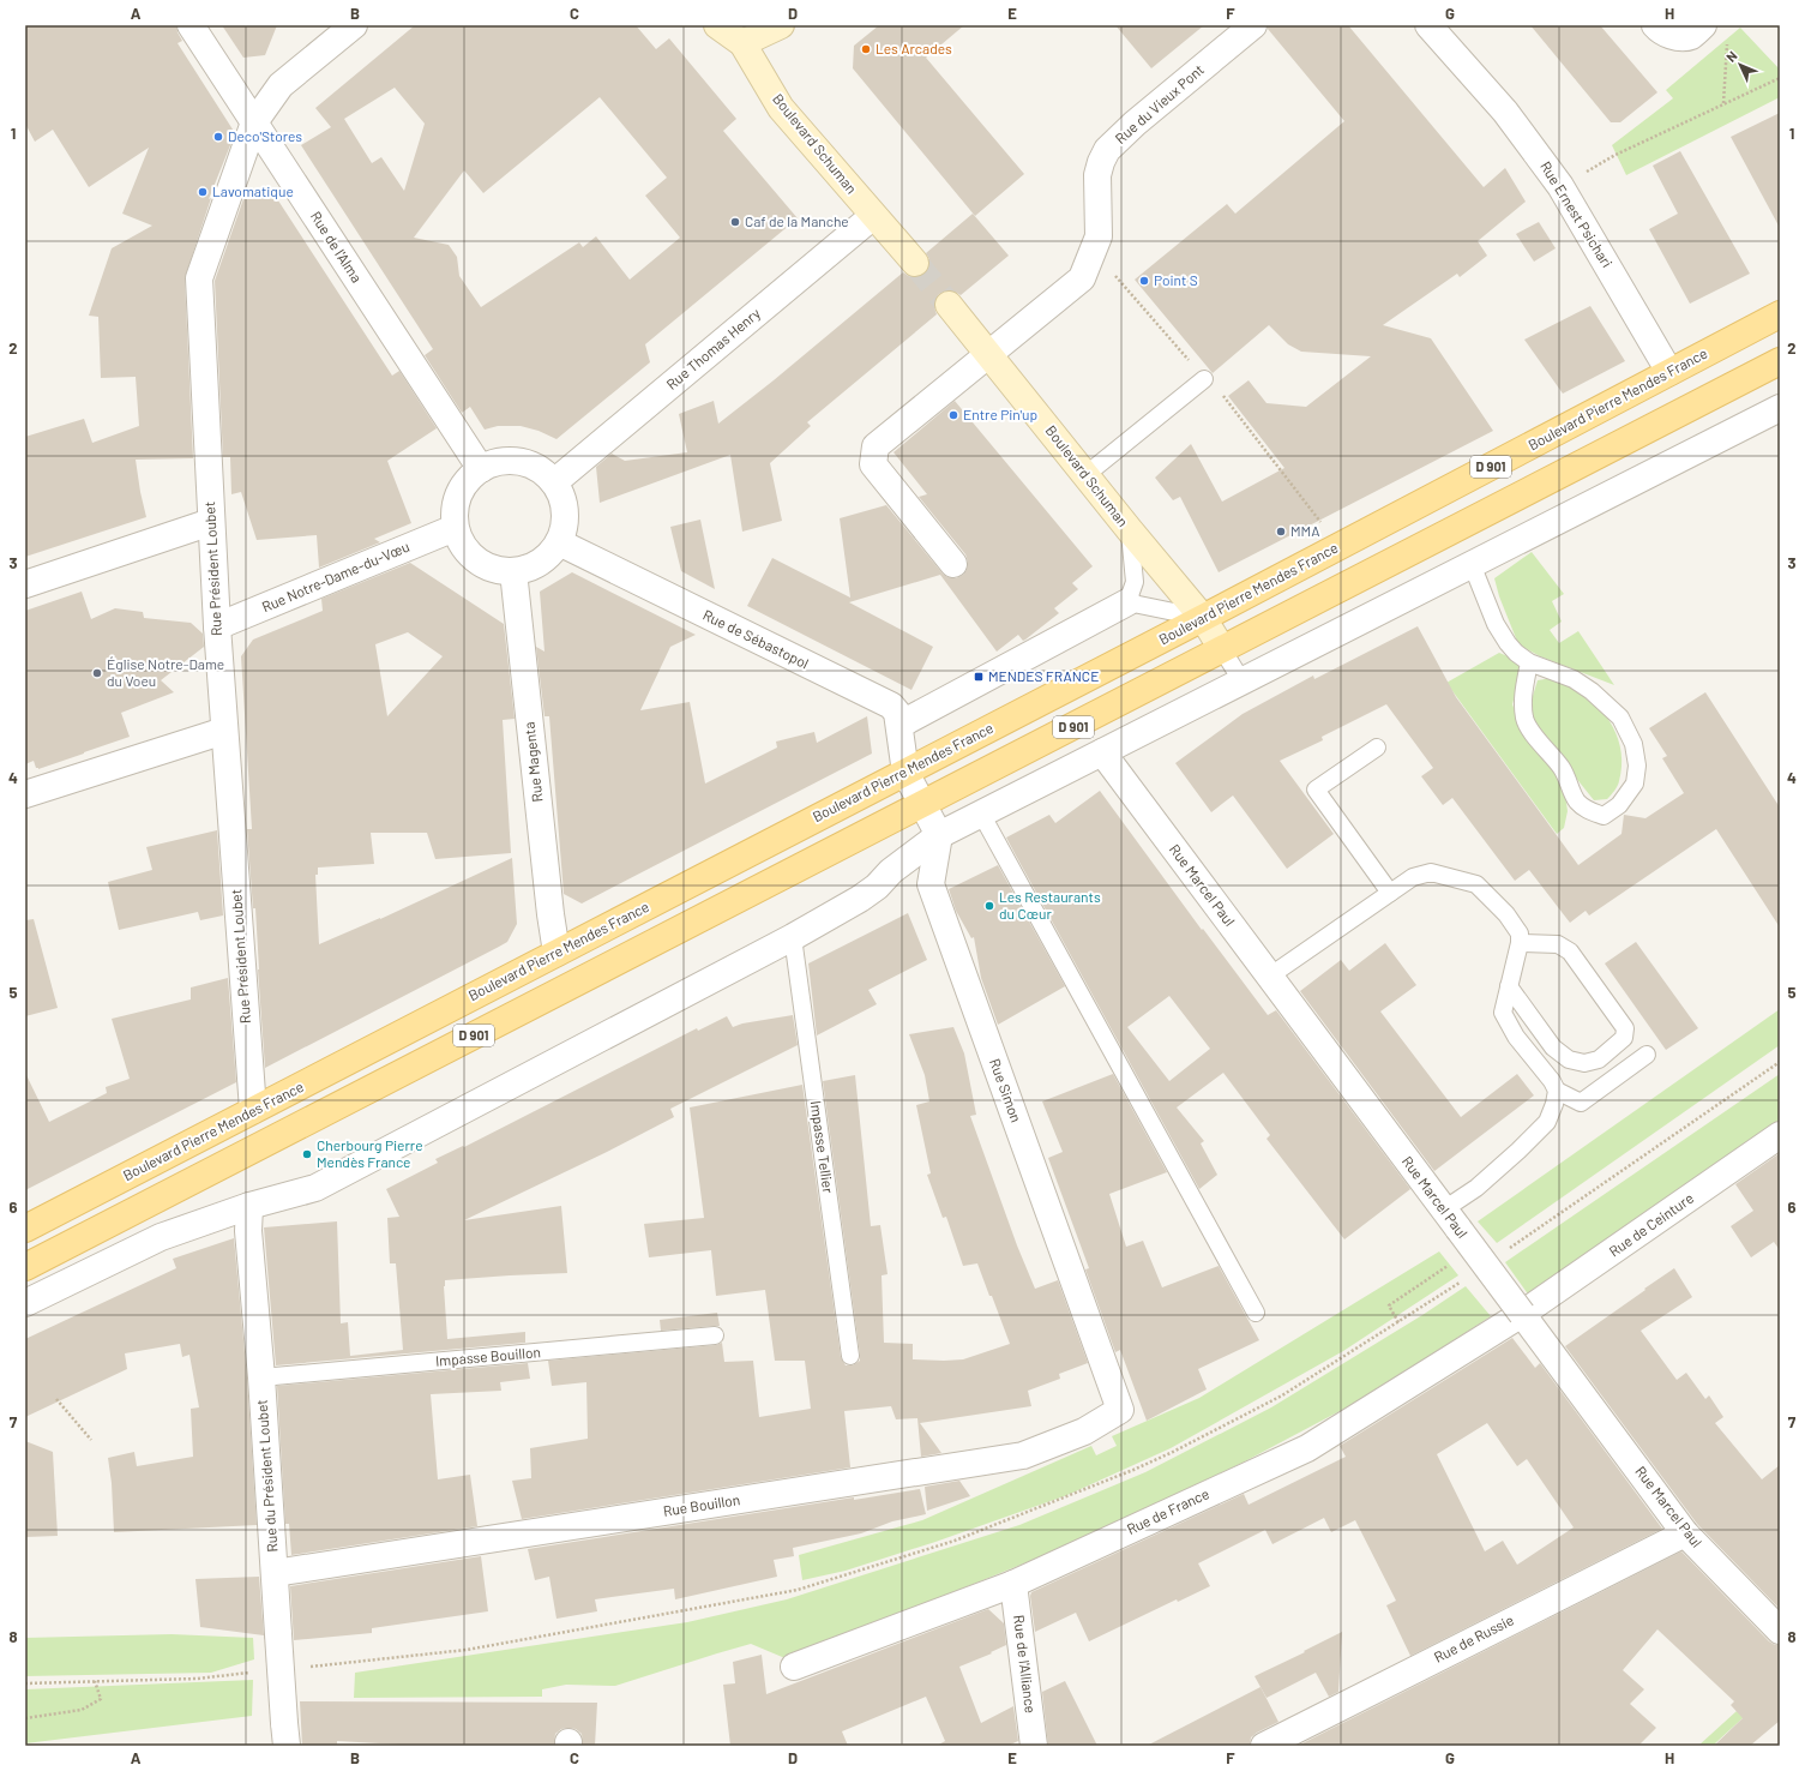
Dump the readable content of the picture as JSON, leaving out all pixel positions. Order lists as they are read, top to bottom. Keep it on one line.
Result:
{"streets":{"main road":["Boulevard Pierre Mendes France","D 901"],"street":["Rue du Vieux Pont","Boulevard Schuman","Rue Ernest Psichari","Rue de l'Alma","Rue Thomas Henry","Rue Président Loubet","Rue Notre-Dame-du-Vœu","Rue de Sébastopol","Rue Magenta","Rue Marcel Paul","Rue Simon","Rue de Ceinture","Rue du Président Loubet","Rue Bouillon","Rue de France","Rue de Russie","Rue de l'Alliance"],"lane":["Impasse Tellier","Impasse Bouillon"]},"crossings":[["Rue du Vieux Pont","Boulevard Schuman"],["Boulevard Schuman","Rue Thomas Henry"],["Boulevard Schuman","Boulevard Pierre Mendes France"],["Boulevard Schuman","D 901"],["Rue Ernest Psichari","Boulevard Pierre Mendes France"],["Rue de l'Alma","Rue Thomas Henry"],["Rue de l'Alma","Rue Président Loubet"],["Rue de l'Alma","Rue Notre-Dame-du-Vœu"],["Rue de l'Alma","Rue de Sébastopol"],["Rue de l'Alma","Rue Magenta"],["Rue Thomas Henry","Rue Notre-Dame-du-Vœu"],["Rue Thomas Henry","Rue de Sébastopol"],["Rue Thomas Henry","Rue Magenta"],["Boulevard Pierre Mendes France","Rue Président Loubet"],["Boulevard Pierre Mendes France","Rue de Sébastopol"],["Boulevard Pierre Mendes France","Rue Magenta"],["Rue Président Loubet","Rue Notre-Dame-du-Vœu"],["Rue Notre-Dame-du-Vœu","Rue de Sébastopol"],["Rue Notre-Dame-du-Vœu","Rue Magenta"],["Rue de Sébastopol","Rue Magenta"],["Rue Marcel Paul","Rue de Ceinture"],["Rue Marcel Paul","Rue de France"],["Rue Marcel Paul","Rue de Russie"],["Rue Simon","Rue Bouillon"],["Rue de Ceinture","Rue de France"],["Impasse Bouillon","Rue du Président Loubet"],["Rue du Président Loubet","Rue Bouillon"],["Rue de France","Rue de l'Alliance"]],"places":{"other":["Les Arcades","Deco'Stores","Lavomatique","Caf de la Manche","Point S","Entre Pin'up","MMA","Église Notre-Dame du Voeu","Les Restaurants du Cœur","Cherbourg Pierre Mendès France"],"transit":["MENDES FRANCE"]},"north":"top left","grid":{"columns":["A","B","C","D","E","F","G","H"],"rows":["1","2","3","4","5","6","7","8"]}}
